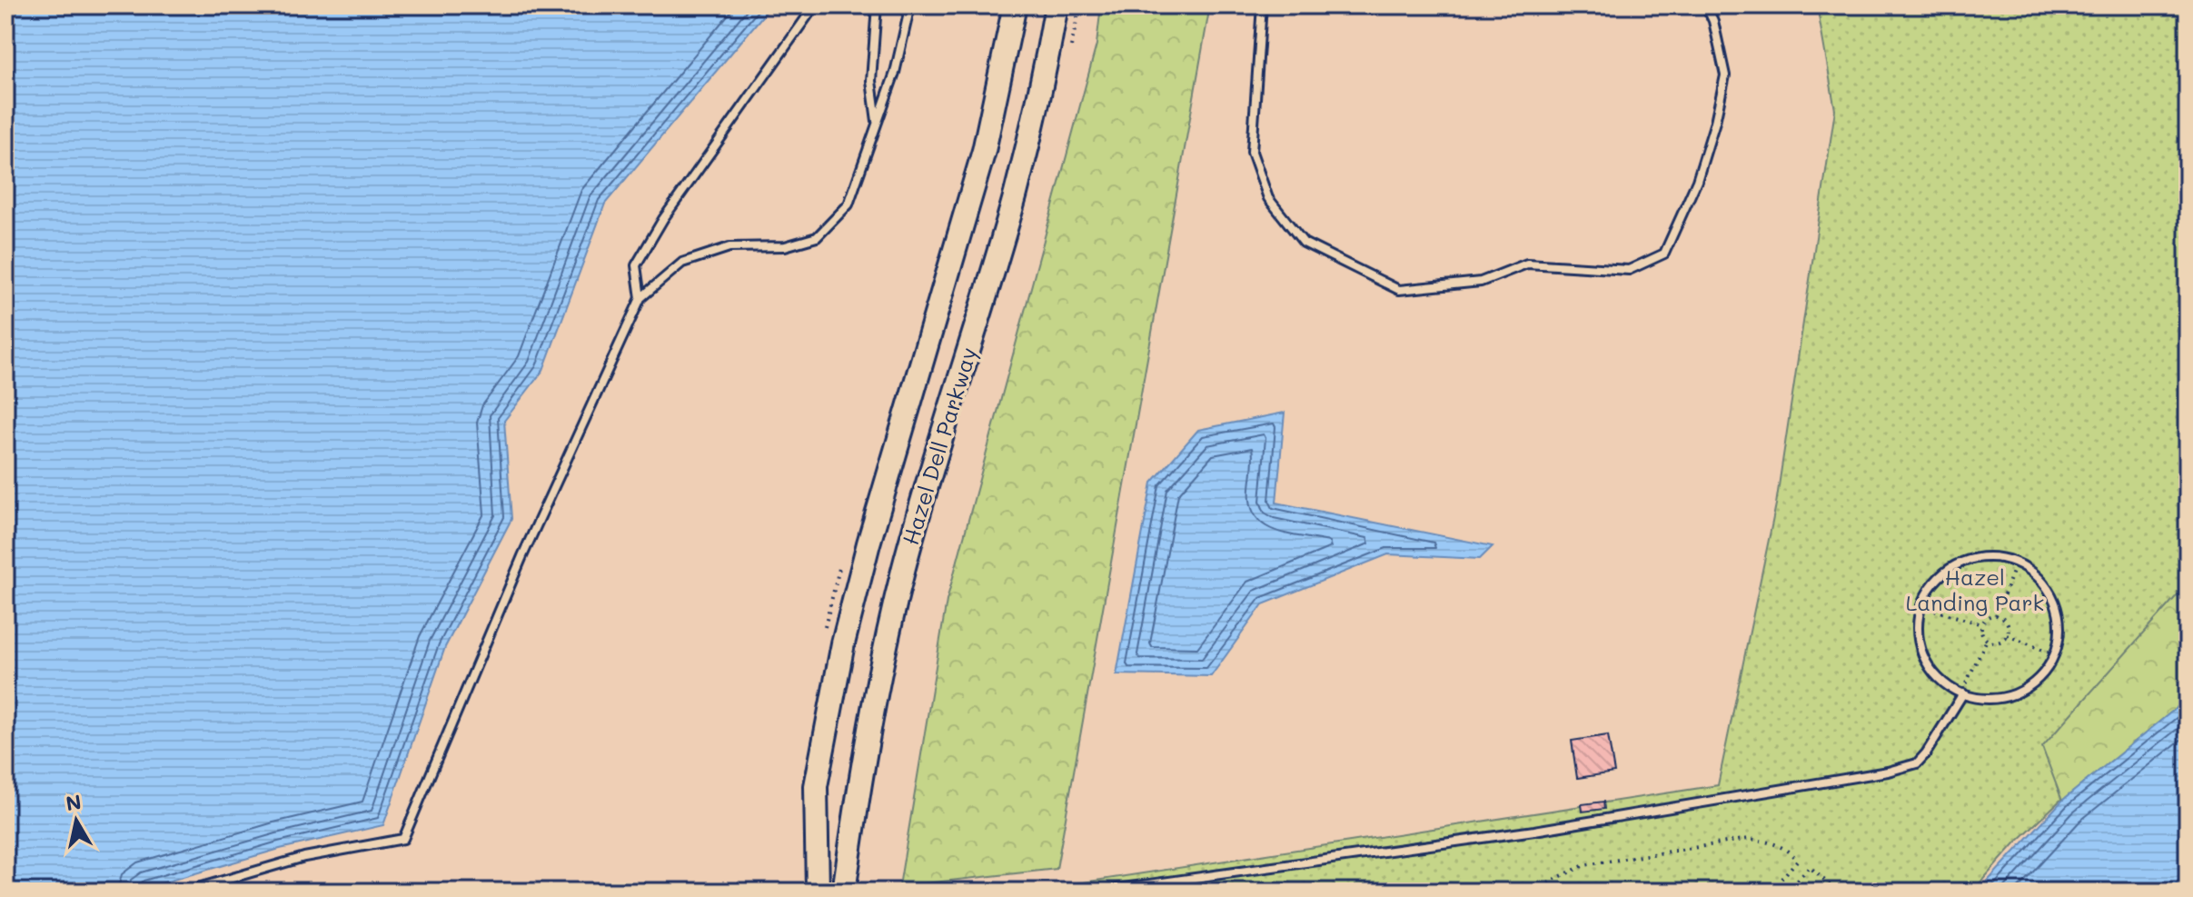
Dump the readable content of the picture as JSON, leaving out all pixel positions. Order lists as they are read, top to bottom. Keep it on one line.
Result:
{"streets":{"main road":["Hazel Dell Parkway"]},"parks":["Hazel Landing Park"],"north":"top"}
